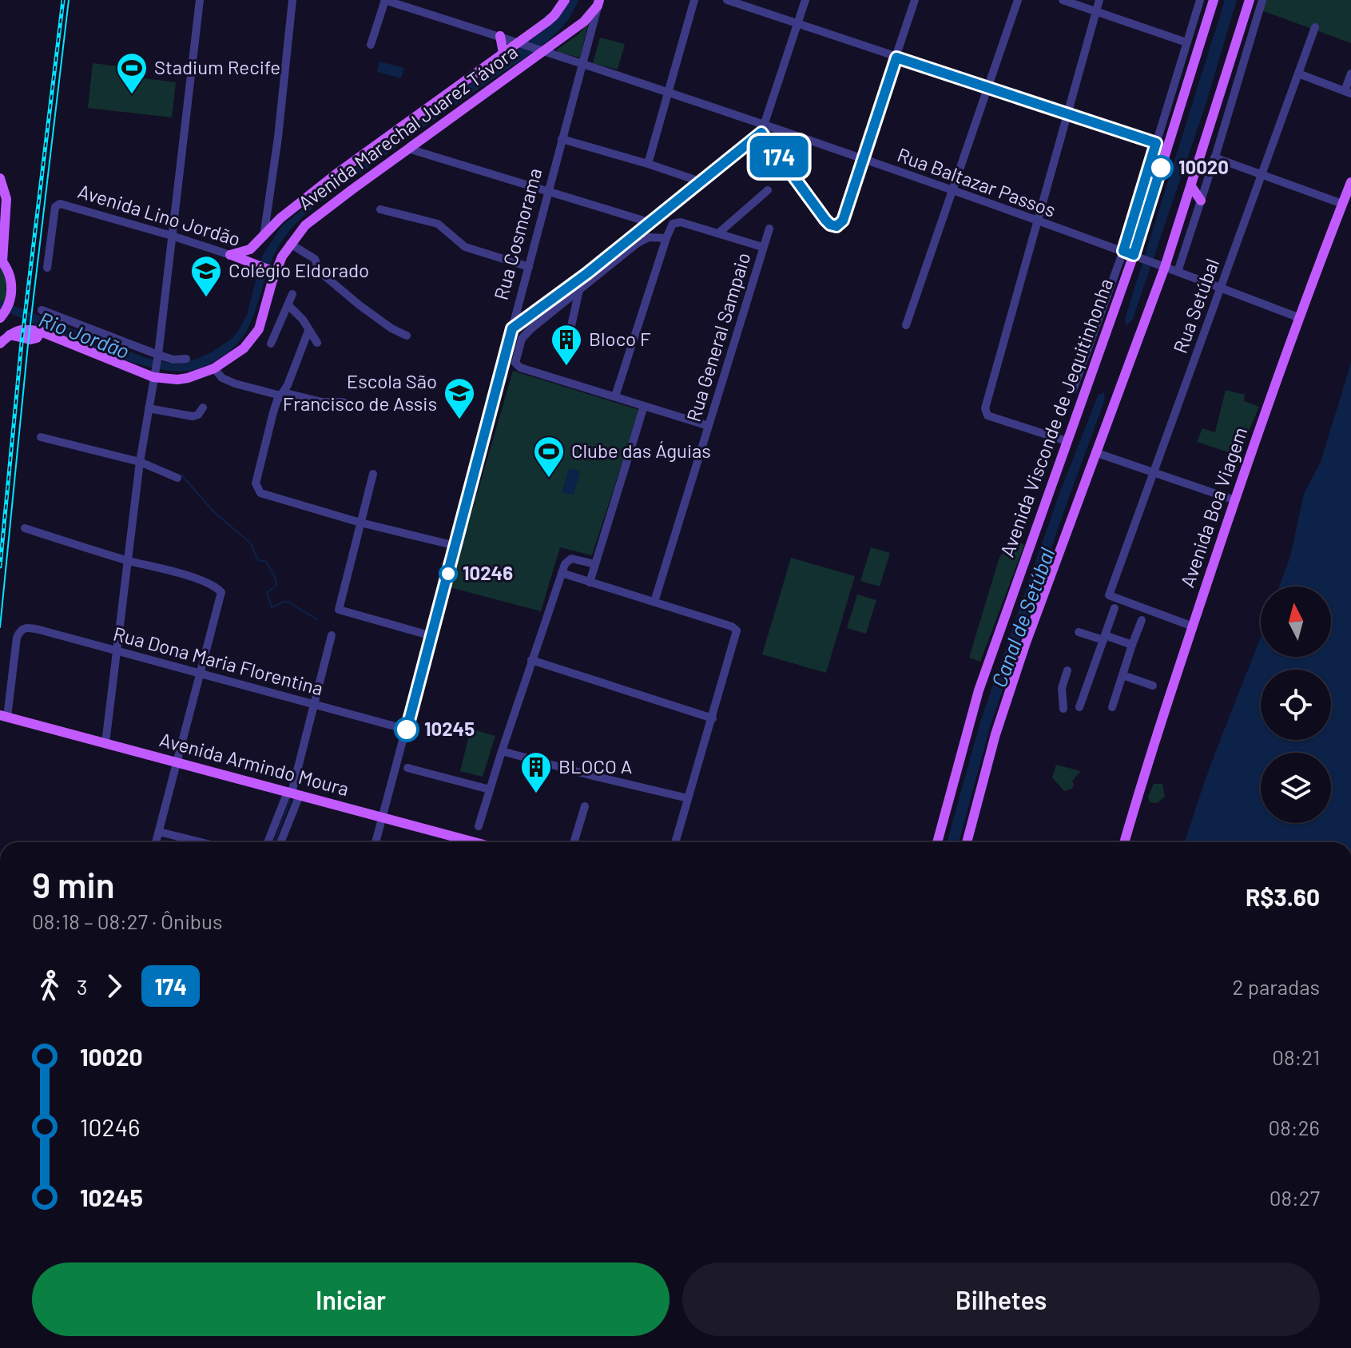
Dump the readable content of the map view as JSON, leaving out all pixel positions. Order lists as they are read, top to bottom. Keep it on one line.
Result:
{"streets":{"main road":["Avenida Marechal Juarez Távora","Avenida Lino Jordão","Avenida Visconde de Jequitinhonha","Avenida Boa Viagem","Avenida Armindo Moura"],"street":["Rua Baltazar Passos","Rua Cosmorama","Rua Setúbal","Rua General Sampaio","Rua Dona Maria Florentina"]},"crossings":[["Avenida Marechal Juarez Távora","Rua Baltazar Passos"],["Avenida Marechal Juarez Távora","Avenida Lino Jordão"],["Avenida Marechal Juarez Távora","Rua Cosmorama"],["Rua Baltazar Passos","Rua Cosmorama"],["Rua Baltazar Passos","Rua Setúbal"],["Rua Baltazar Passos","Avenida Visconde de Jequitinhonha"],["Rua Baltazar Passos","Avenida Boa Viagem"],["Rua Cosmorama","Rua Dona Maria Florentina"],["Rua Cosmorama","Avenida Armindo Moura"],["Rua Setúbal","Avenida Boa Viagem"],["Rua Dona Maria Florentina","Avenida Armindo Moura"]],"water":["Rio Jordão","Canal de Setúbal"],"places":{"sports":["Stadium Recife","Clube das Águias"],"other":["10020","10246","10245"],"school or university":["Colégio Eldorado","Escola São Francisco de Assis"],"building":["Bloco F","BLOCO A"]},"lines":["bus line 174"],"north":"top","page":{"on_map":"174","heading":["9 min","08:18 – 08:27 · Ônibus","R$3.60"],"legs":["3","174","2 paradas"],"list":[{"name":"10020","value":"08:21"},{"name":"10246","value":"08:26"},{"name":"10245","value":"08:27"}],"buttons":["Iniciar","Bilhetes"]}}
